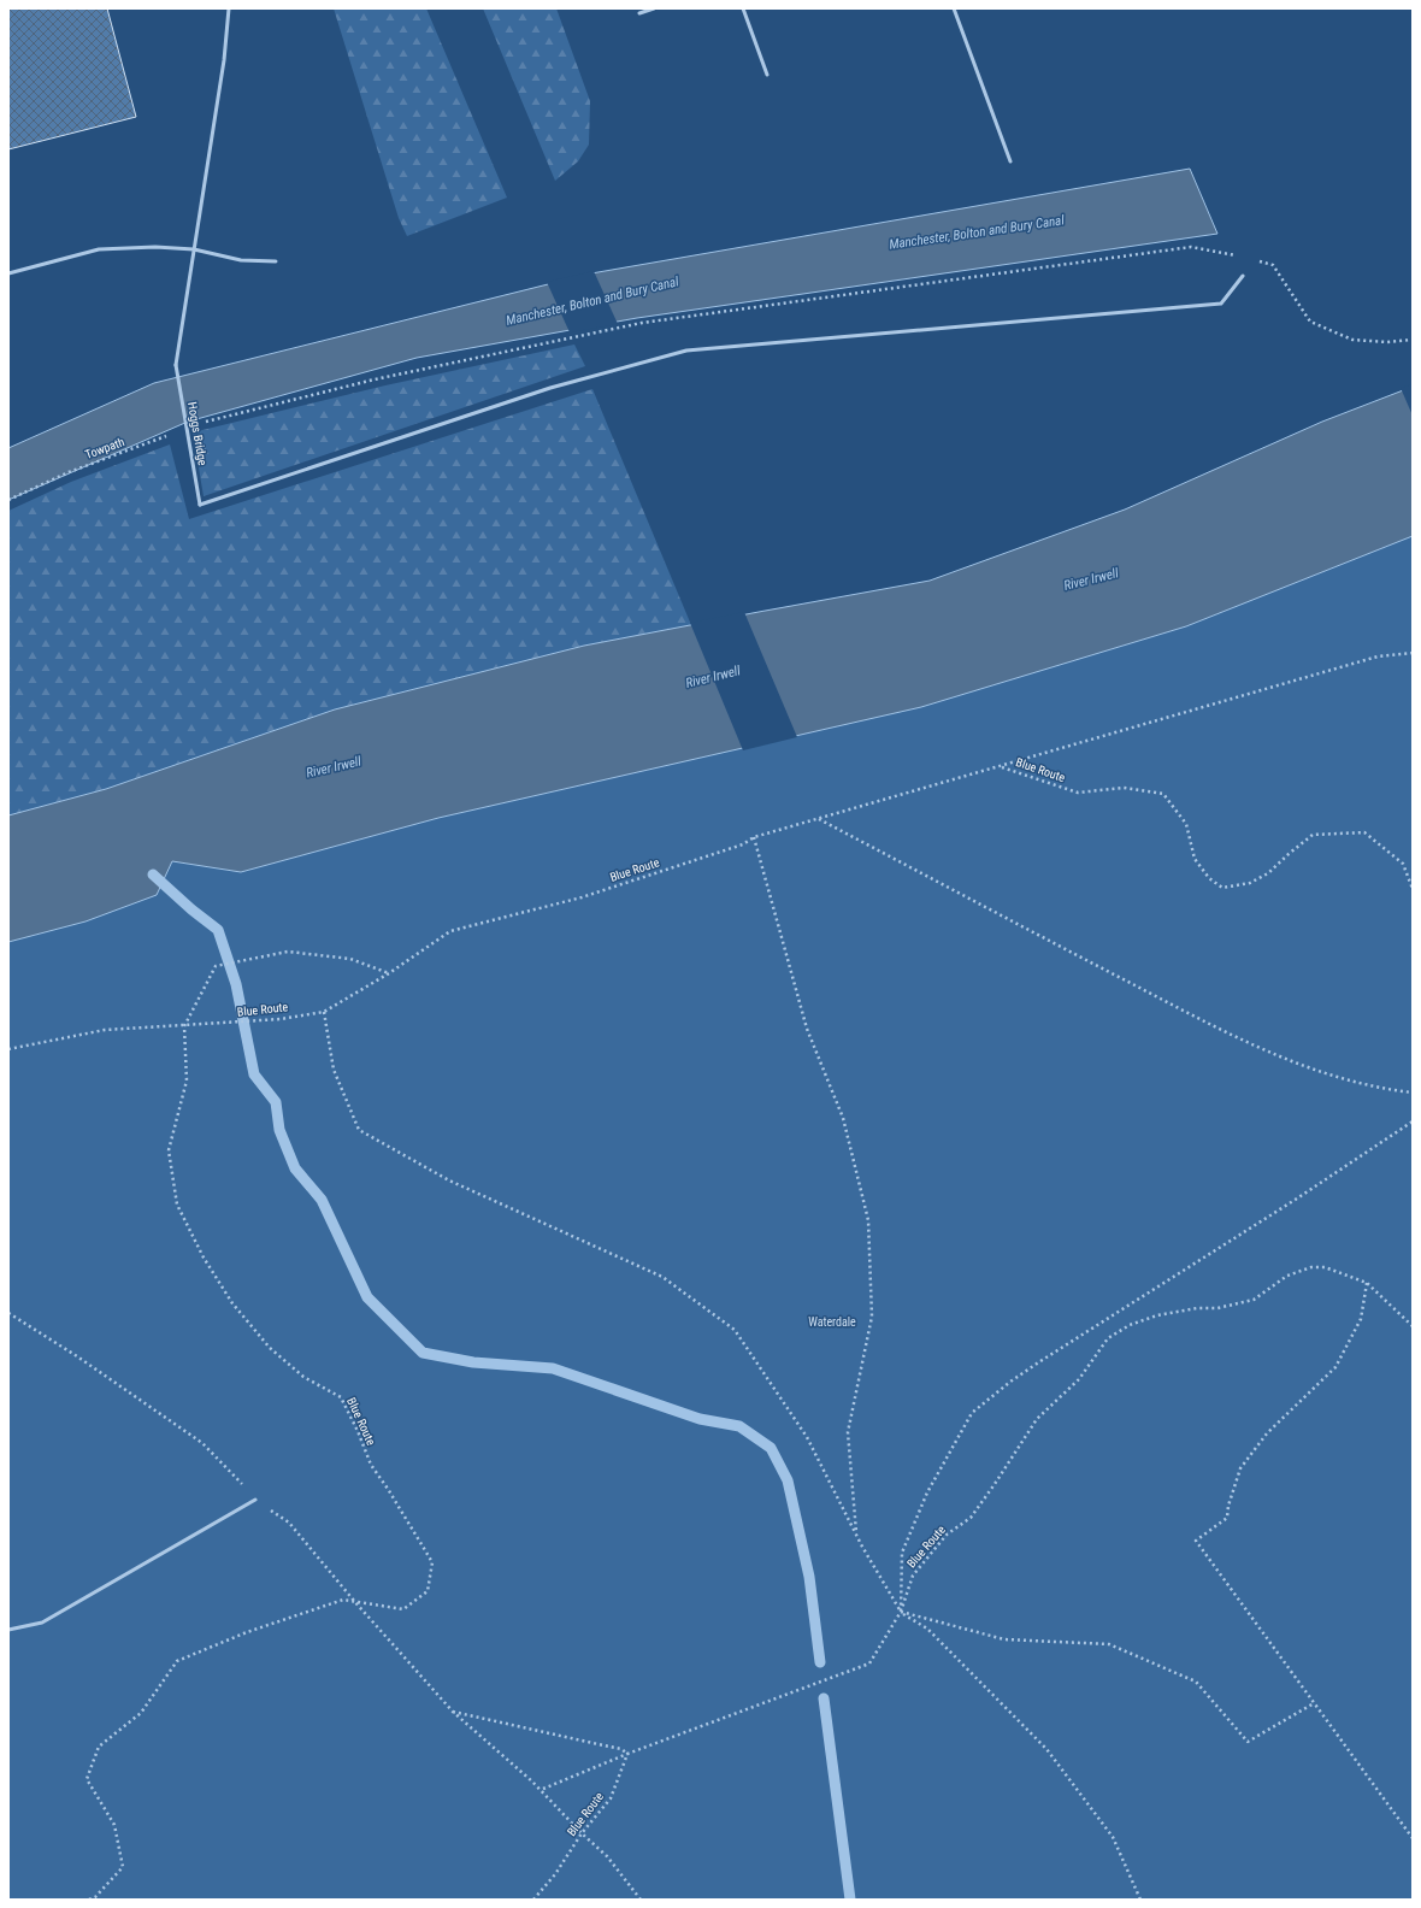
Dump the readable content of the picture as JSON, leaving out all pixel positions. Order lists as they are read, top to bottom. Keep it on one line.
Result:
{"streets":{"lane":["Hoggs Bridge"],"path":["Towpath","Blue Route"]},"water":["Manchester, Bolton and Bury Canal","River Irwell"],"parks":["Waterdale"]}
